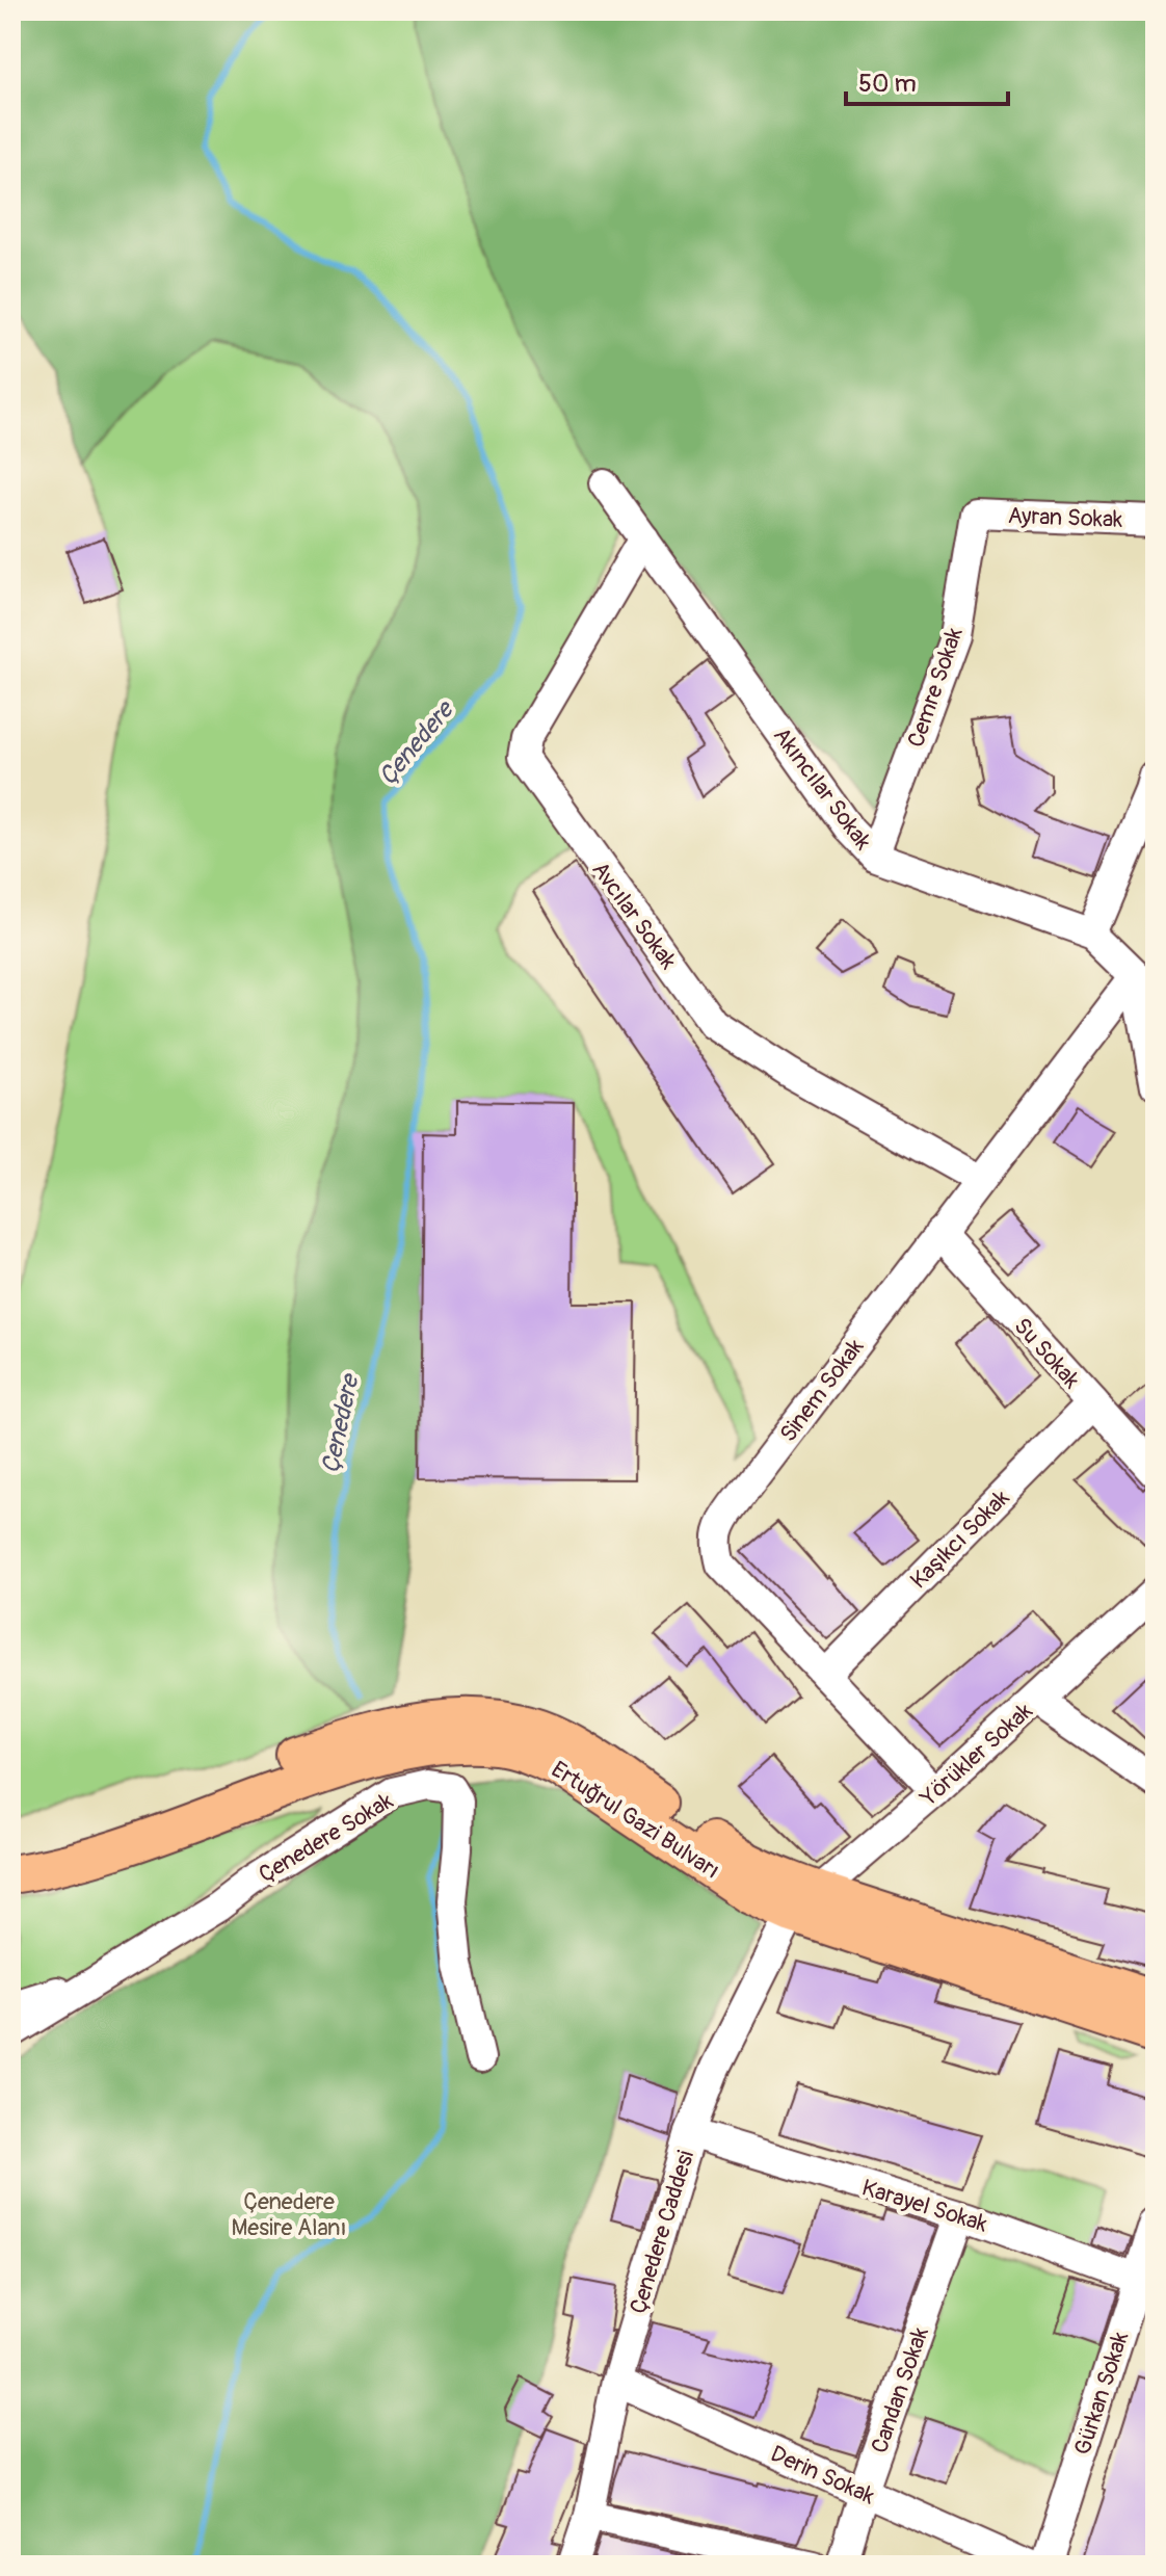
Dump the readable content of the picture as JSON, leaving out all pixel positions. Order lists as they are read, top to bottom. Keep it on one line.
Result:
{"streets":{"main road":["Ertuğrul Gazi Bulvarı"],"street":["Ayran Sokak","Cemre Sokak","Akıncılar Sokak","Avcılar Sokak","Su Sokak","Sinem Sokak","Kaşıkcı Sokak","Yörükler Sokak","Çenedere Sokak","Karayel Sokak","Çenedere Caddesi","Candan Sokak","Gürkan Sokak","Derin Sokak"]},"crossings":[["Ayran Sokak","Cemre Sokak"],["Cemre Sokak","Akıncılar Sokak"],["Akıncılar Sokak","Avcılar Sokak"],["Akıncılar Sokak","Sinem Sokak"],["Avcılar Sokak","Sinem Sokak"],["Su Sokak","Sinem Sokak"],["Su Sokak","Kaşıkcı Sokak"],["Sinem Sokak","Kaşıkcı Sokak"],["Sinem Sokak","Yörükler Sokak"],["Yörükler Sokak","Ertuğrul Gazi Bulvarı"],["Yörükler Sokak","Çenedere Caddesi"],["Ertuğrul Gazi Bulvarı","Çenedere Caddesi"],["Karayel Sokak","Çenedere Caddesi"],["Karayel Sokak","Candan Sokak"],["Karayel Sokak","Gürkan Sokak"],["Çenedere Caddesi","Derin Sokak"],["Candan Sokak","Derin Sokak"]],"water":["Çenedere"],"parks":["Çenedere Mesire Alanı"],"scale_bar":"50 m"}
